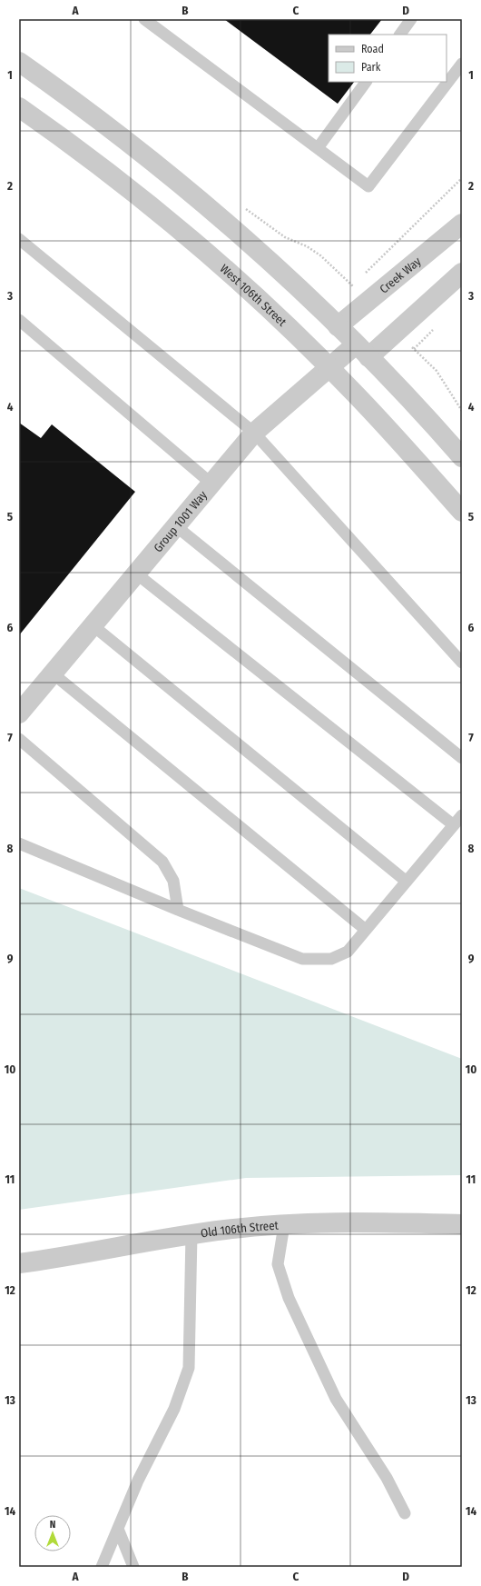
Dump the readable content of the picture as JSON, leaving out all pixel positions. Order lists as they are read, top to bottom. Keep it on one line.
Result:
{"streets":{"street":["Creek Way","West 106th Street","Group 1001 Way","Old 106th Street"]},"crossings":[["West 106th Street","Group 1001 Way"]],"legend":["Road","Park"],"north":"top","grid":{"columns":["A","B","C","D"],"rows":["1","2","3","4","5","6","7","8","9","10","11","12","13","14"]}}
